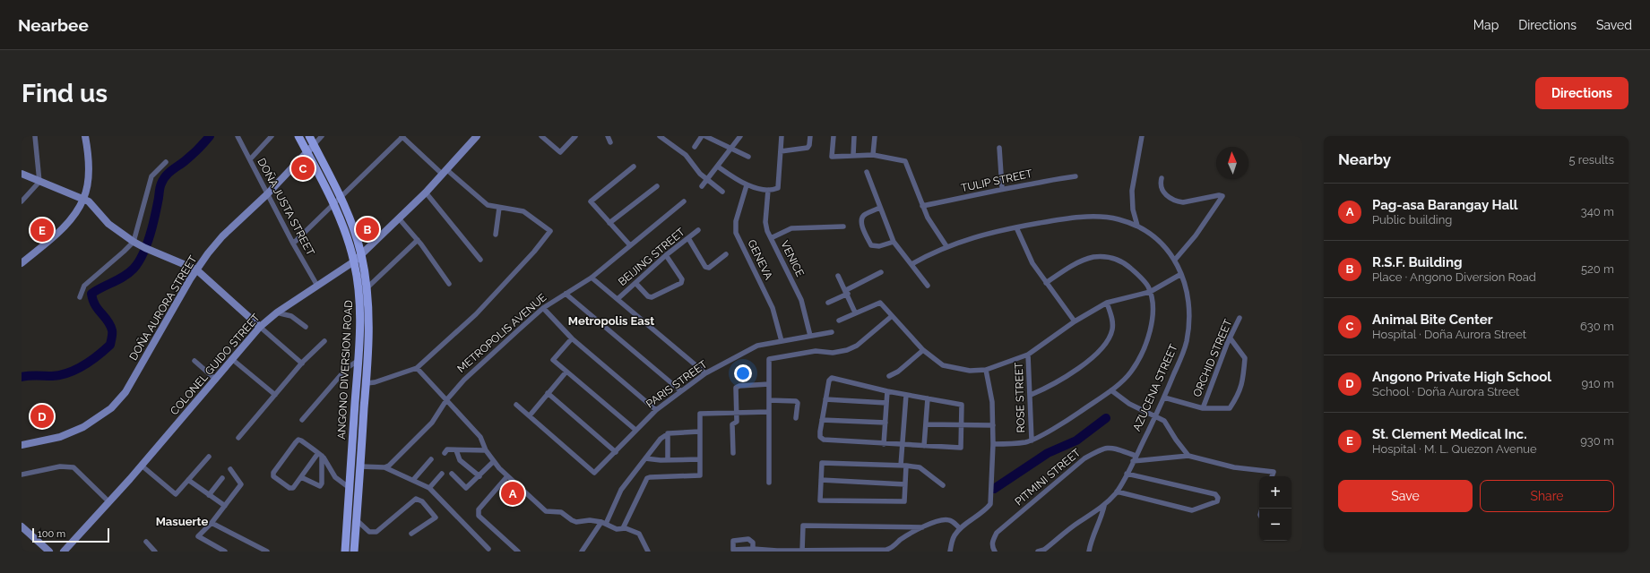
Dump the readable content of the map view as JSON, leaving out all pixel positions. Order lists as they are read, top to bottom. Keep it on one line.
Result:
{"streets":{"main road":["ANGONO DIVERSION ROAD"],"street":["TULIP STREET","DOÑA JUSTA STREET","BEIJING STREET","VENICE","GENEVA","DOÑA AURORA STREET","METROPOLIS AVENUE","ORCHID STREET","COLONEL GUIDO STREET","PARIS STREET","AZUCENA STREET","ROSE STREET","PITMINI STREET"]},"crossings":[["DOÑA JUSTA STREET","DOÑA AURORA STREET"],["DOÑA JUSTA STREET","COLONEL GUIDO STREET"],["VENICE","PARIS STREET"],["GENEVA","PARIS STREET"],["DOÑA AURORA STREET","ANGONO DIVERSION ROAD"],["ORCHID STREET","AZUCENA STREET"],["COLONEL GUIDO STREET","ANGONO DIVERSION ROAD"],["AZUCENA STREET","PITMINI STREET"]],"districts":["Metropolis East","Masuerte"],"scale_bar":"100 m","north":"top","page":{"header":"Nearbee","nav":["Map","Directions","Saved"],"buttons":["Directions",["Save","Share"]],"title":"Find us","heading":["Nearby","5 results"],"pins":["C","B","E","D","A"],"list":[{"mark":"A","name":"Pag-asa Barangay Hall","note":"Public building","value":"340 m"},{"mark":"B","name":"R.S.F. Building","note":"Place · Angono Diversion Road","value":"520 m"},{"mark":"C","name":"Animal Bite Center","note":"Hospital · Doña Aurora Street","value":"630 m"},{"mark":"D","name":"Angono Private High School","note":"School · Doña Aurora Street","value":"910 m"},{"mark":"E","name":"St. Clement Medical Inc.","note":"Hospital · M. L. Quezon Avenue","value":"930 m"}],"map_buttons":["+","−"],"scale":"100 m"}}
